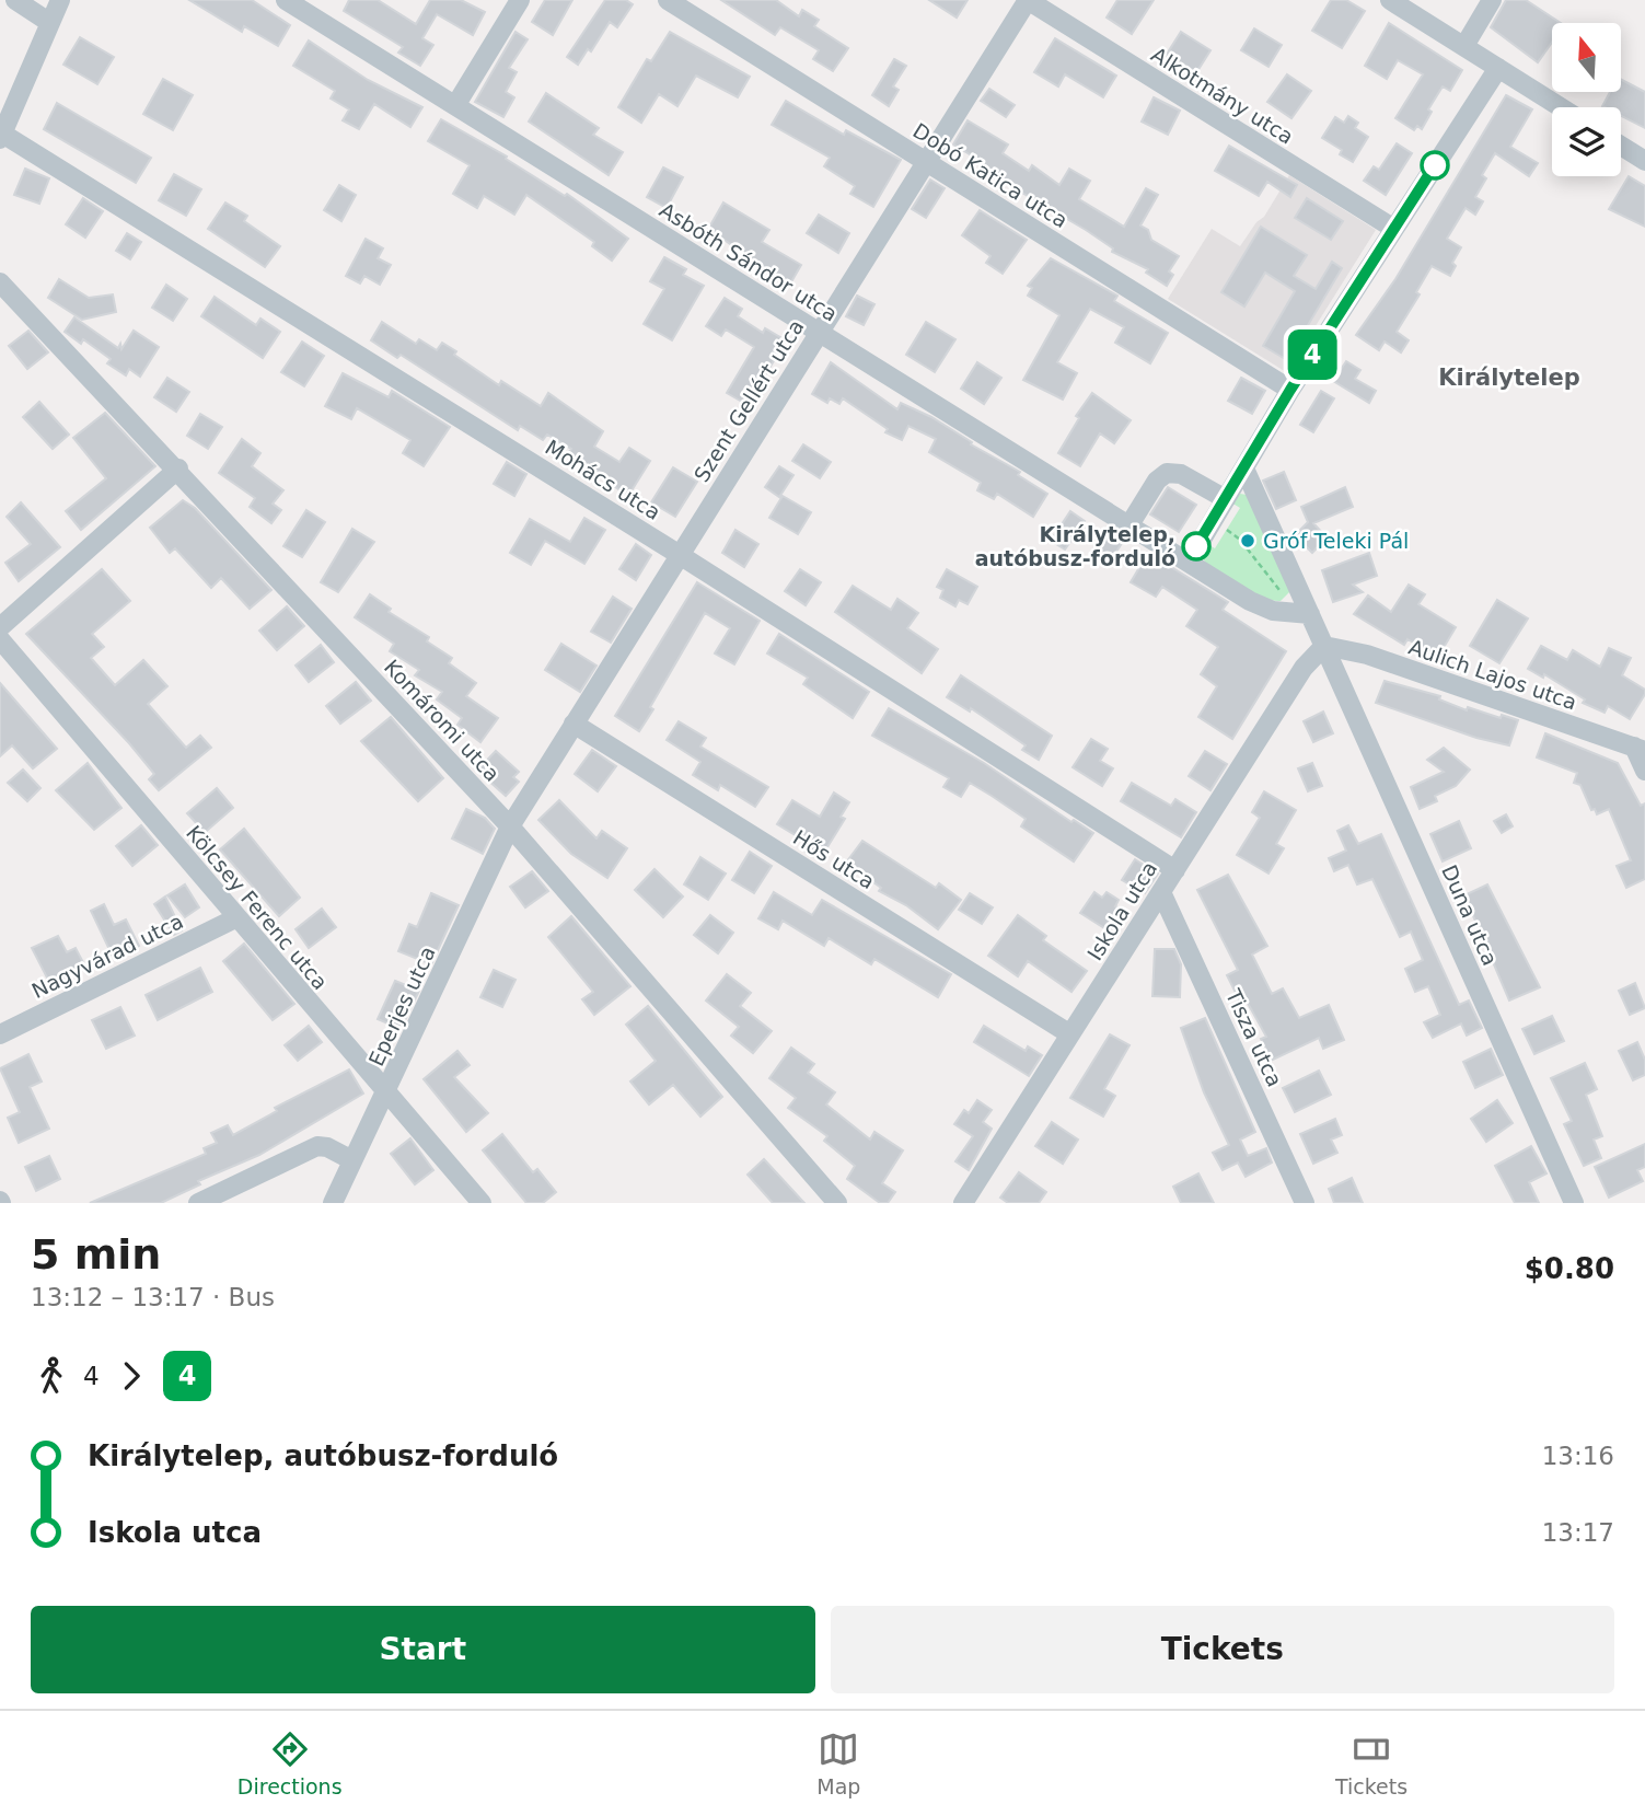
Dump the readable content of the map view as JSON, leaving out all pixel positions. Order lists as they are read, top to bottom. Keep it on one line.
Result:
{"streets":{"street":["Alkotmány utca","Dobó Katica utca","Asbóth Sándor utca","Szent Gellért utca","Mohács utca","Aulich Lajos utca","Komáromi utca","Hős utca","Kölcsey Ferenc utca","Iskola utca","Duna utca","Nagyvárad utca","Eperjes utca","Tisza utca"]},"crossings":[["Alkotmány utca","Szent Gellért utca"],["Dobó Katica utca","Szent Gellért utca"],["Asbóth Sándor utca","Szent Gellért utca"],["Asbóth Sándor utca","Duna utca"],["Szent Gellért utca","Mohács utca"],["Szent Gellért utca","Komáromi utca"],["Szent Gellért utca","Hős utca"],["Szent Gellért utca","Eperjes utca"],["Mohács utca","Iskola utca"],["Aulich Lajos utca","Iskola utca"],["Aulich Lajos utca","Duna utca"],["Komáromi utca","Eperjes utca"],["Hős utca","Iskola utca"],["Kölcsey Ferenc utca","Nagyvárad utca"],["Kölcsey Ferenc utca","Eperjes utca"],["Iskola utca","Duna utca"],["Iskola utca","Tisza utca"]],"districts":["Királytelep"],"places":["Gróf Teleki Pál","Királytelep, autóbusz-forduló"],"lines":["bus line 4"],"north":"top","page":{"on_map":"4","heading":["5 min","13:12 – 13:17 · Bus","$0.80"],"legs":["4","4"],"list":[{"name":"Királytelep, autóbusz-forduló","value":"13:16"},{"name":"Iskola utca","value":"13:17"}],"buttons":["Start","Tickets"],"tabs":["Directions","Map","Tickets"]}}
